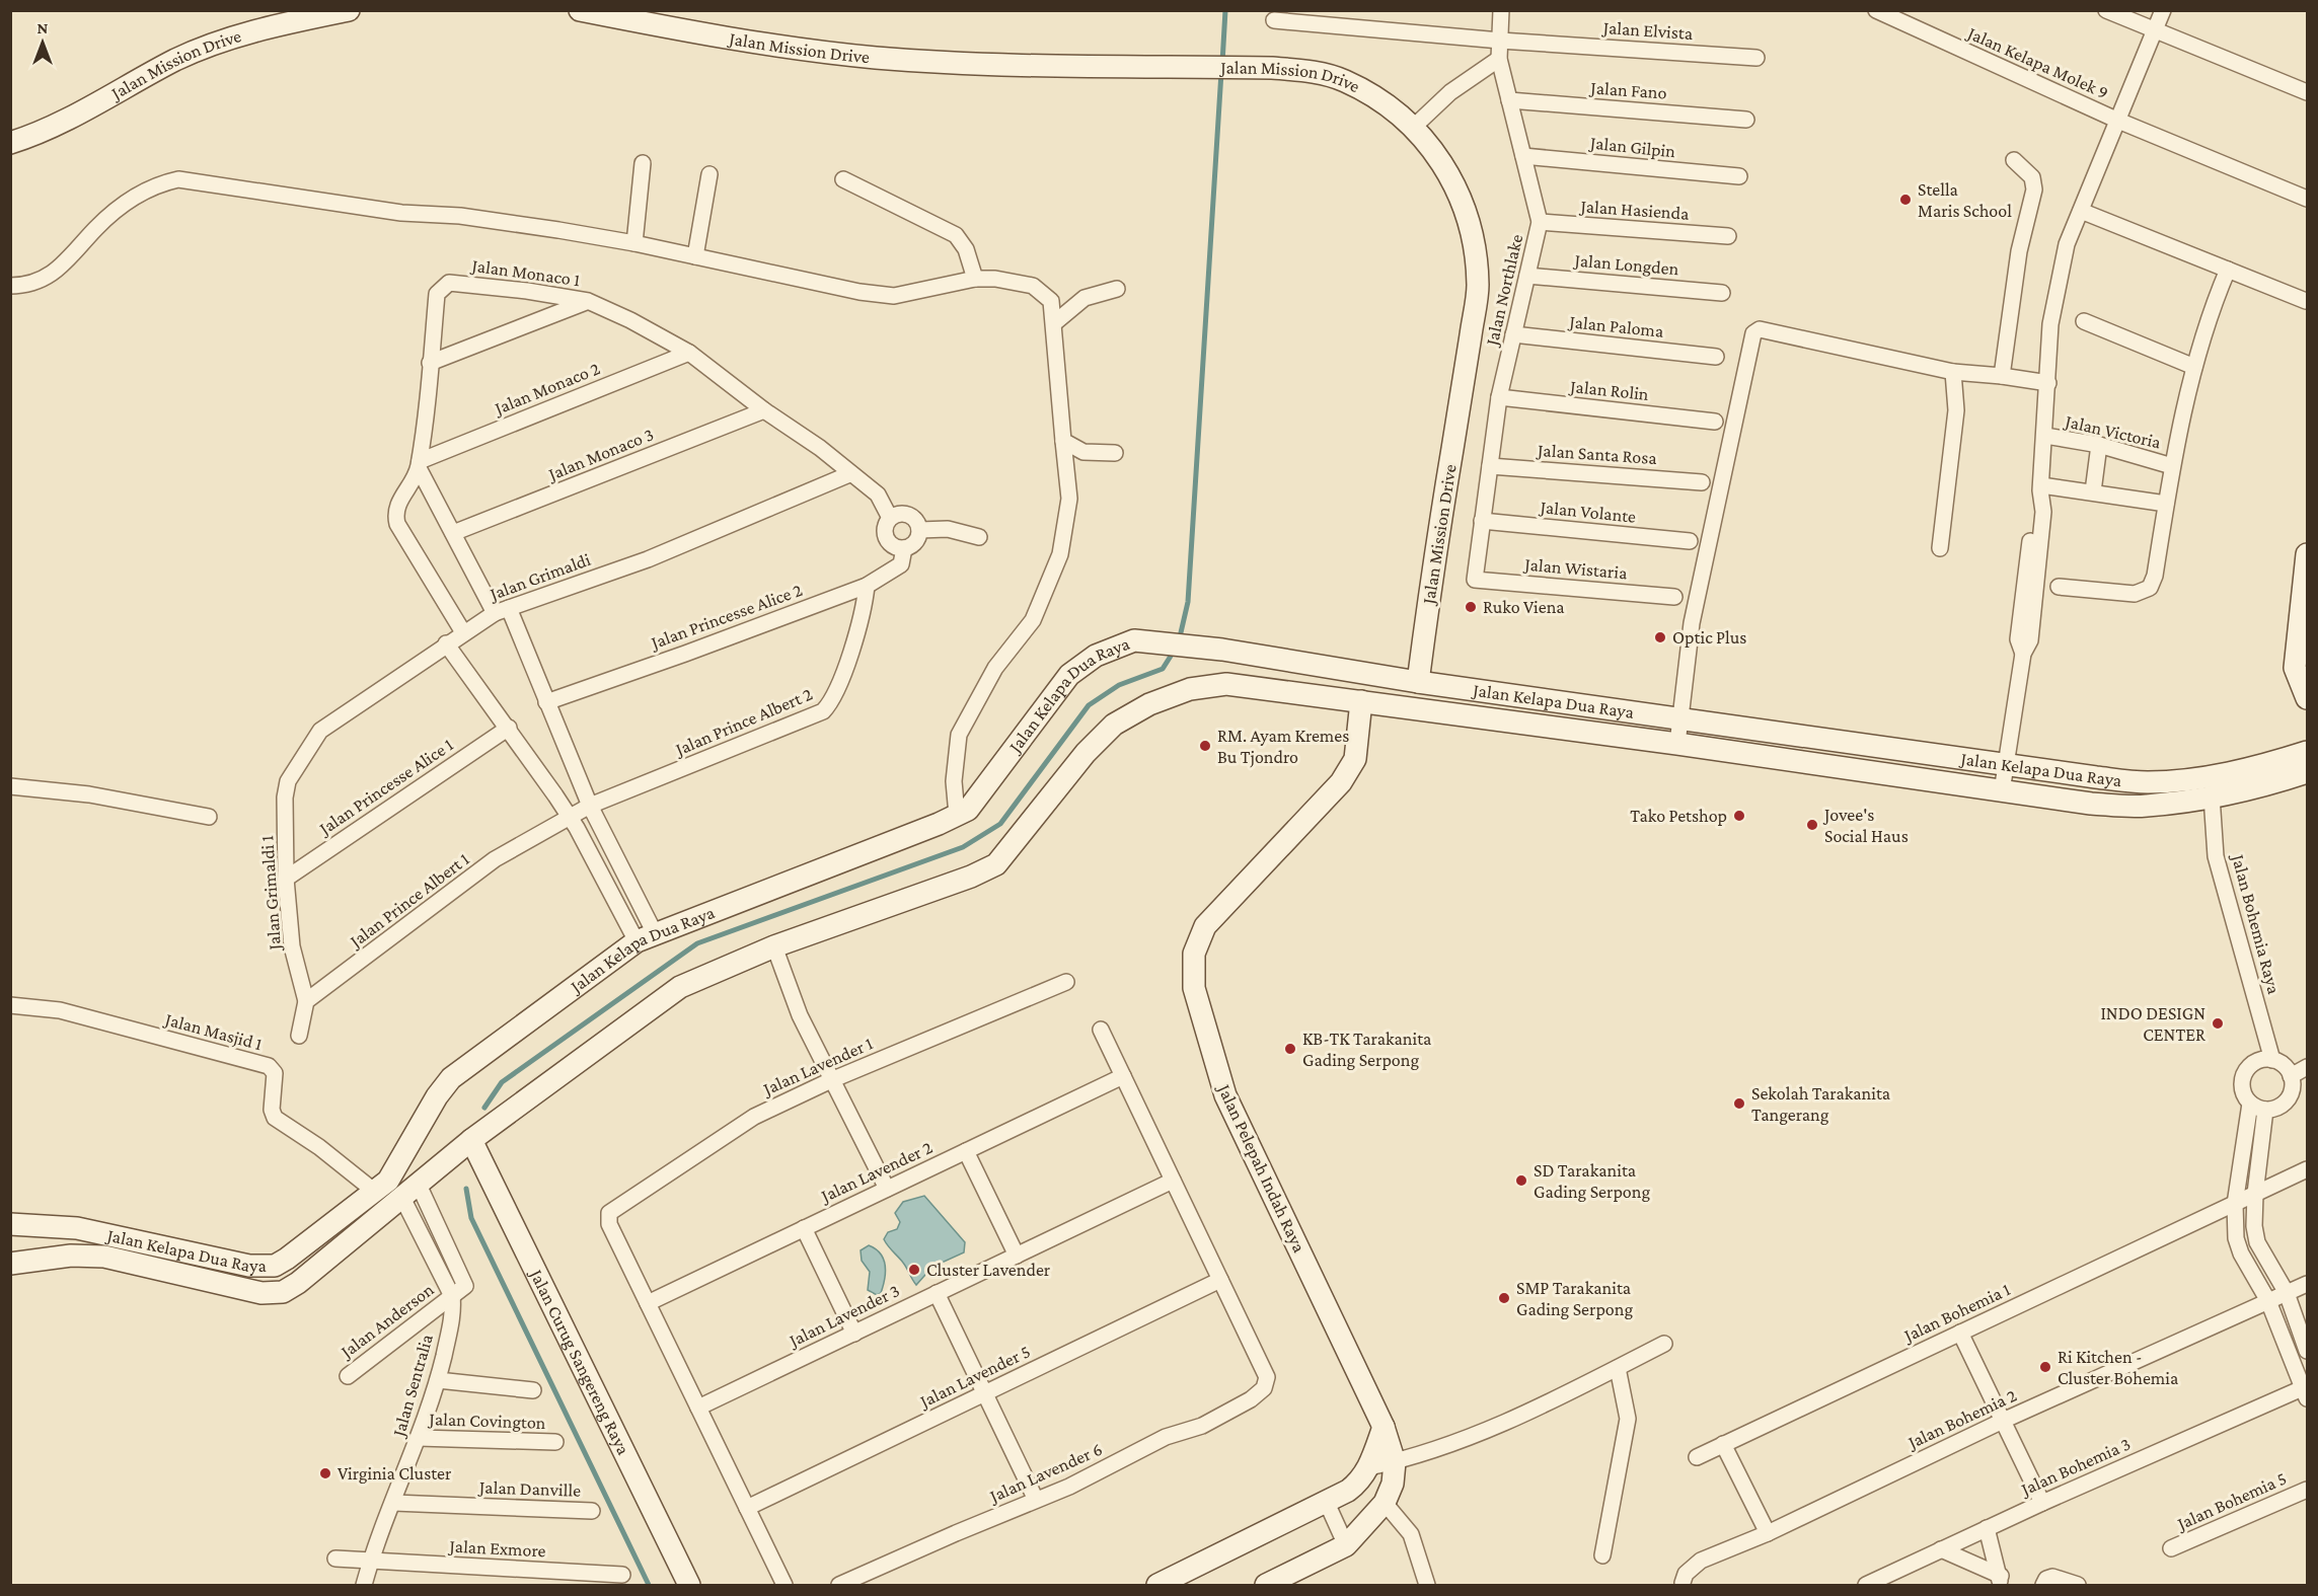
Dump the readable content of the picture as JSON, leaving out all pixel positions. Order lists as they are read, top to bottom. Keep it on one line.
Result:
{"streets":{"main road":["Jalan Mission Drive","Jalan Kelapa Dua Raya","Jalan Pelepah Indah Raya","Jalan Curug Sangereng Raya"],"street":["Jalan Elvista","Jalan Kelapa Molek 9","Jalan Fano","Jalan Gilpin","Jalan Hasienda","Jalan Longden","Jalan Monaco 1","Jalan Northlake","Jalan Paloma","Jalan Monaco 2","Jalan Rolin","Jalan Victoria","Jalan Monaco 3","Jalan Santa Rosa","Jalan Volante","Jalan Wistaria","Jalan Grimaldi","Jalan Princesse Alice 2","Jalan Prince Albert 2","Jalan Princesse Alice 1","Jalan Grimaldi 1","Jalan Prince Albert 1","Jalan Bohemia Raya","Jalan Masjid 1","Jalan Lavender 1","Jalan Lavender 2","Jalan Bohemia 1","Jalan Lavender 3","Jalan Anderson","Jalan Lavender 5","Jalan Sentralia","Jalan Bohemia 2","Jalan Covington","Jalan Bohemia 3","Jalan Lavender 6","Jalan Danville","Jalan Bohemia 5","Jalan Exmore"]},"crossings":[["Jalan Elvista","Jalan Northlake"],["Jalan Mission Drive","Jalan Kelapa Dua Raya"],["Jalan Fano","Jalan Northlake"],["Jalan Gilpin","Jalan Northlake"],["Jalan Hasienda","Jalan Northlake"],["Jalan Longden","Jalan Northlake"],["Jalan Northlake","Jalan Paloma"],["Jalan Northlake","Jalan Rolin"],["Jalan Northlake","Jalan Santa Rosa"],["Jalan Northlake","Jalan Volante"],["Jalan Northlake","Jalan Wistaria"],["Jalan Grimaldi","Jalan Grimaldi 1"],["Jalan Princesse Alice 2","Jalan Prince Albert 2"],["Jalan Kelapa Dua Raya","Jalan Bohemia Raya"],["Jalan Kelapa Dua Raya","Jalan Masjid 1"],["Jalan Kelapa Dua Raya","Jalan Pelepah Indah Raya"],["Jalan Kelapa Dua Raya","Jalan Curug Sangereng Raya"],["Jalan Prince Albert 2","Jalan Prince Albert 1"],["Jalan Princesse Alice 1","Jalan Grimaldi 1"],["Jalan Grimaldi 1","Jalan Prince Albert 1"],["Jalan Lavender 1","Jalan Lavender 2"],["Jalan Anderson","Jalan Sentralia"],["Jalan Lavender 5","Jalan Lavender 6"],["Jalan Sentralia","Jalan Covington"],["Jalan Sentralia","Jalan Danville"],["Jalan Sentralia","Jalan Exmore"]],"places":["Stella Maris School","Ruko Viena","Optic Plus","RM. Ayam Kremes Bu Tjondro","Tako Petshop","Jovee's Social Haus","INDO DESIGN CENTER","KB-TK Tarakanita Gading Serpong","Sekolah Tarakanita Tangerang","SD Tarakanita Gading Serpong","Cluster Lavender","SMP Tarakanita Gading Serpong","Ri Kitchen - Cluster Bohemia","Virginia Cluster"],"north":"top"}
